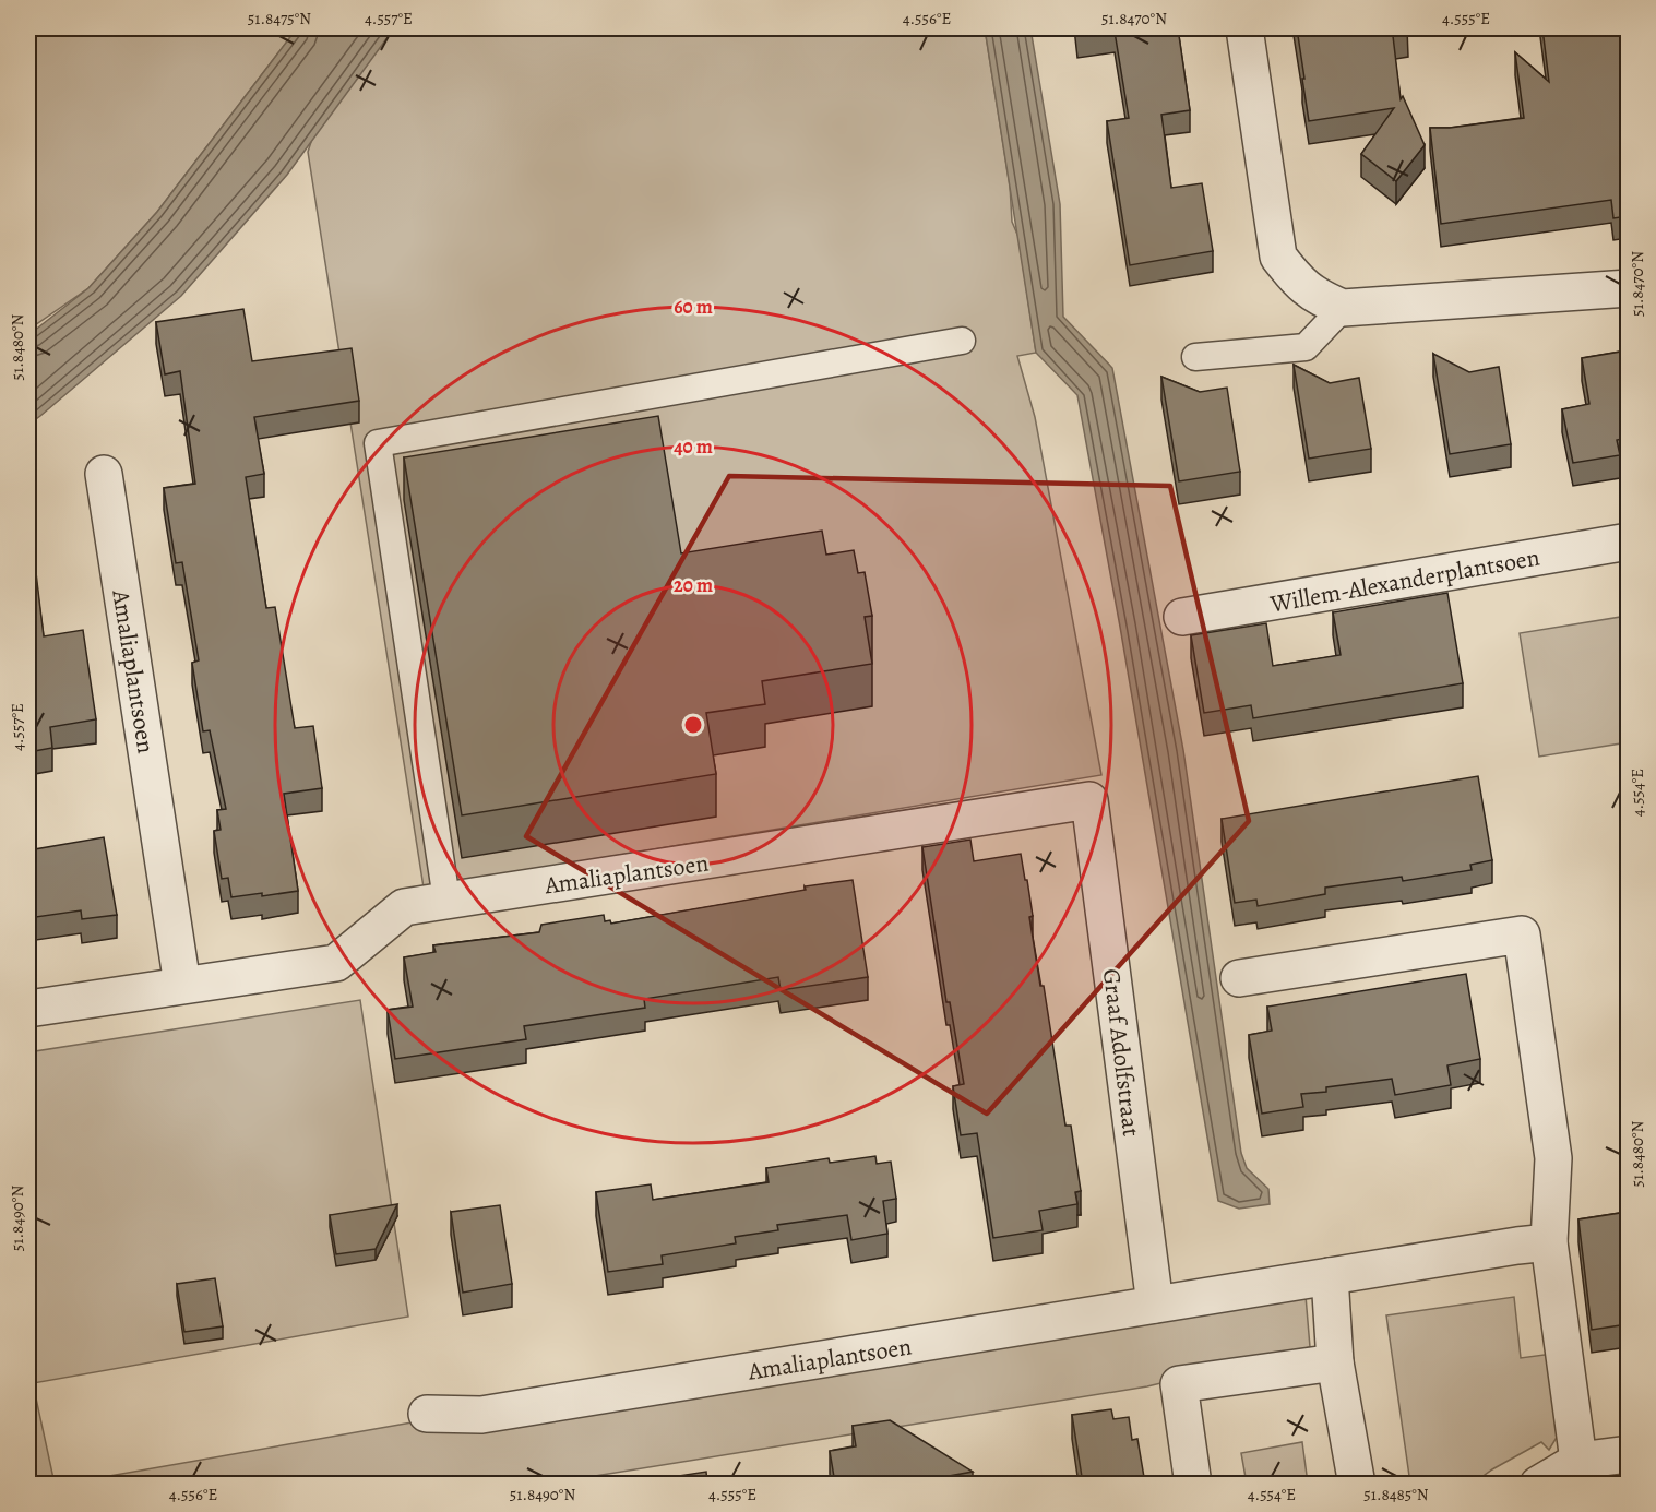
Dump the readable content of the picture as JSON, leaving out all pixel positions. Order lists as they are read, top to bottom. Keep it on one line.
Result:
{"streets":{"street":["Willem-Alexanderplantsoen","Amaliaplantsoen","Graaf Adolfstraat"]},"crossings":[["Amaliaplantsoen","Graaf Adolfstraat"]],"coordinates":["51.8475°N","4.557°E","4.556°E","51.8470°N","4.555°E","51.8480°N","4.554°E","51.8490°N","51.8485°N"],"rings":["60 m","40 m","20 m"]}
